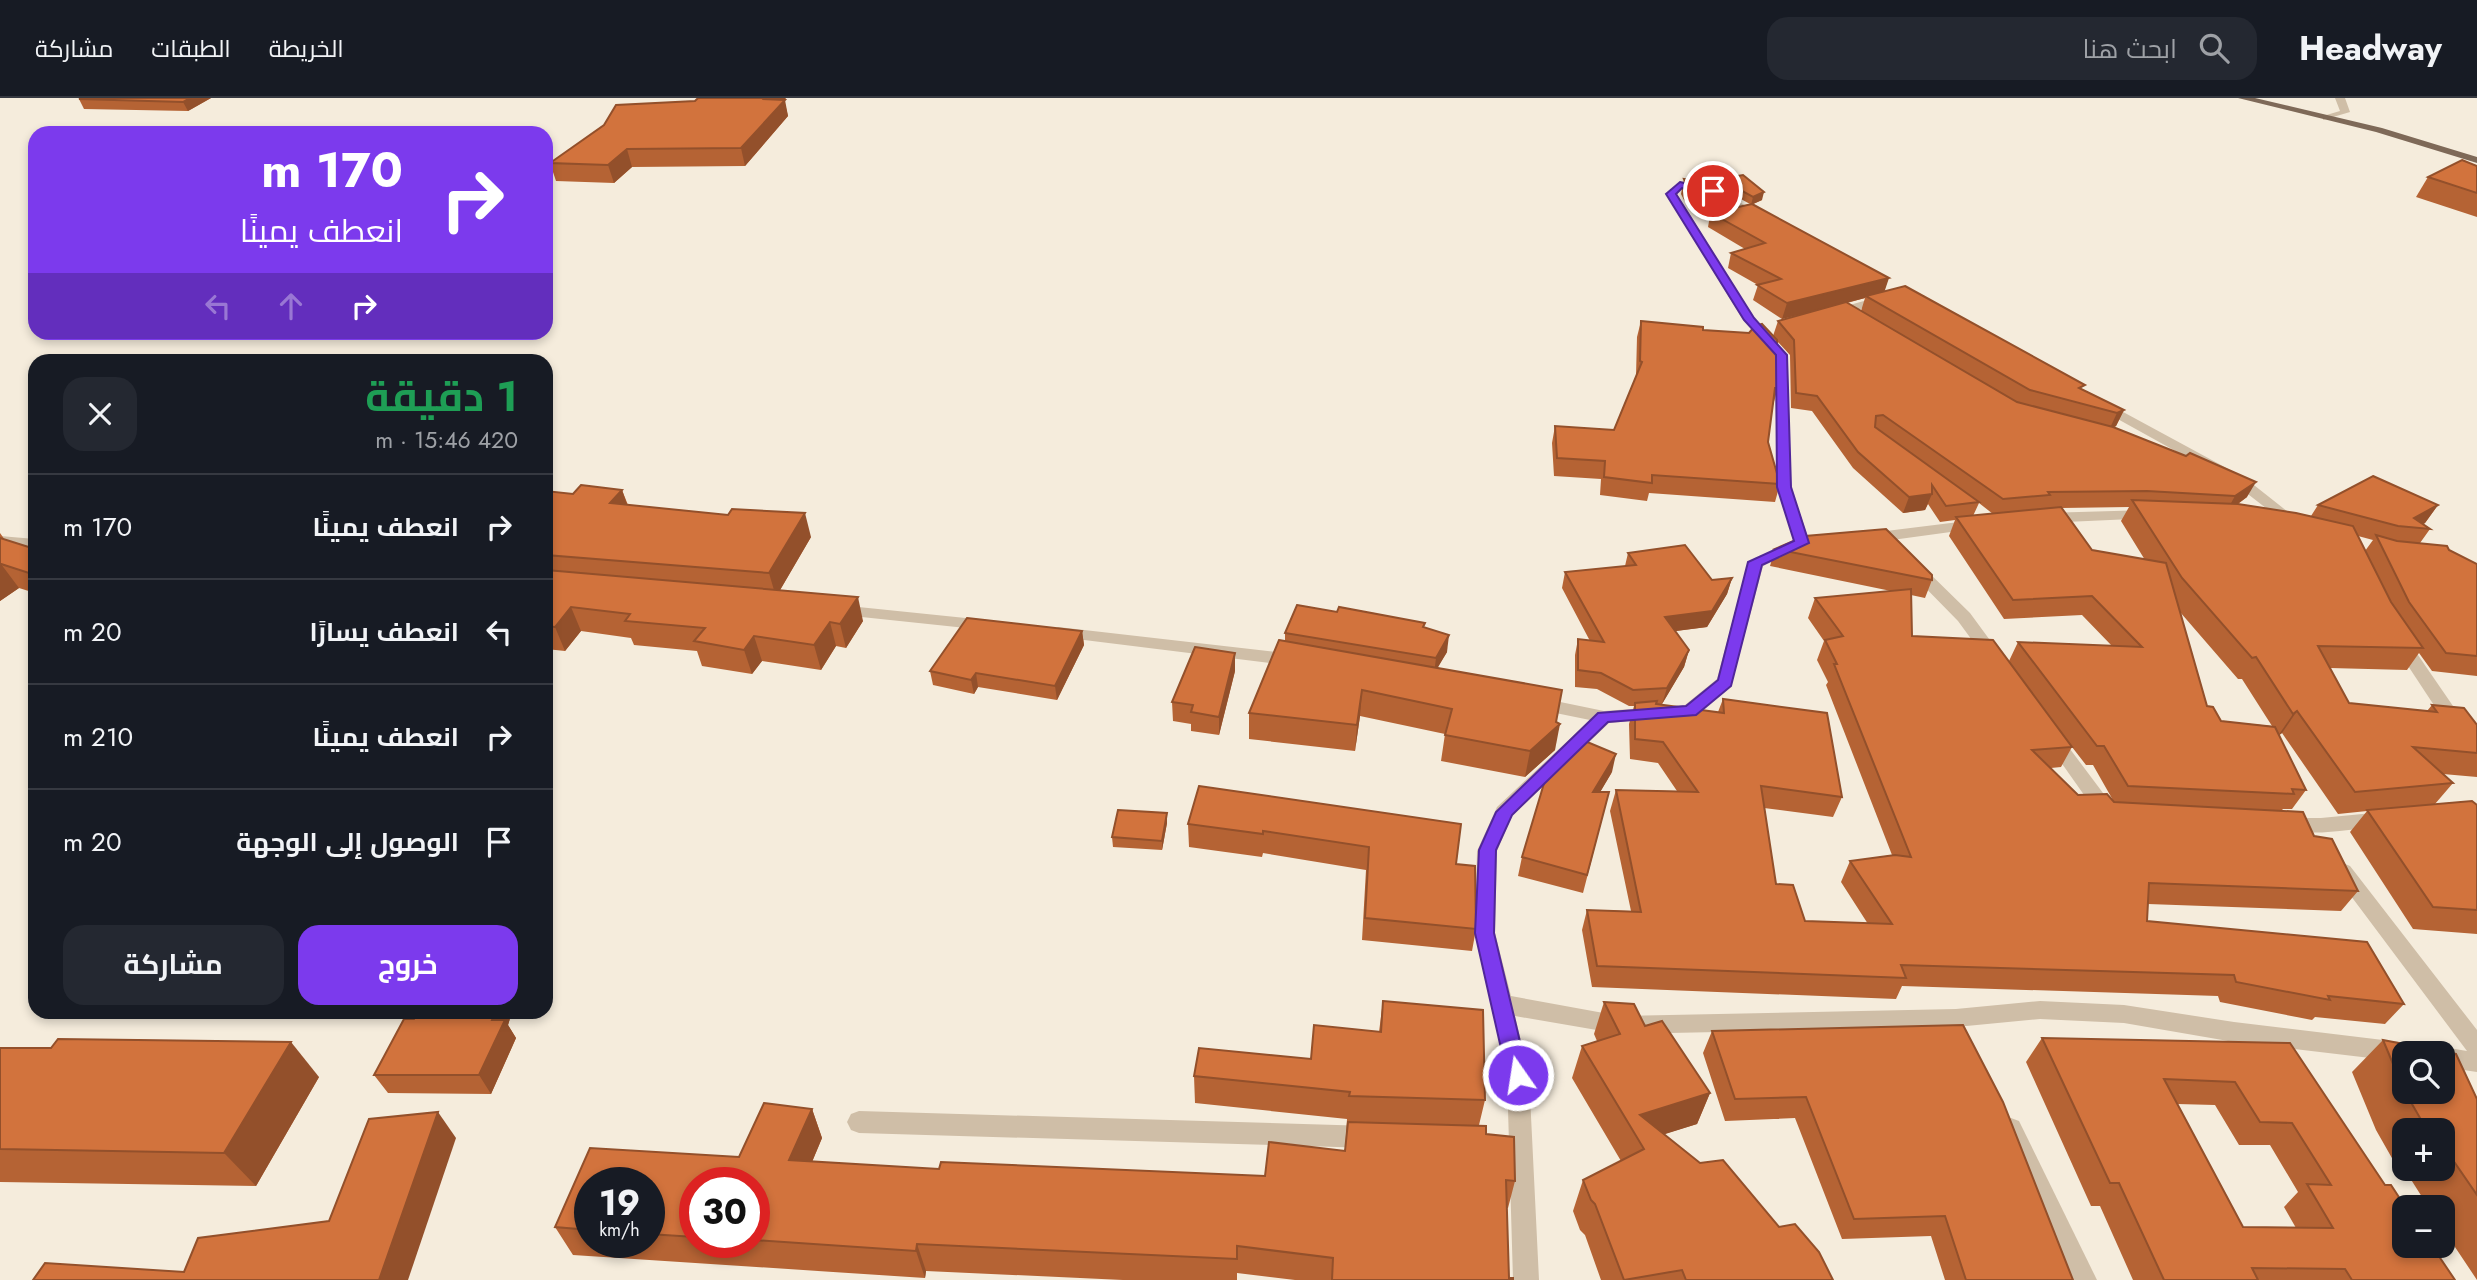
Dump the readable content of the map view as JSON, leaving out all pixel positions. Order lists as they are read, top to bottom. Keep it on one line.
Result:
{"page":{"header":"Headway","search":"ابحث هنا","nav":["الخريطة","الطبقات","مشاركة"],"turn":["170 m","انعطف يمينًا"],"heading":["1 دقيقة","420 m · 15:46"],"list":[{"name":"انعطف يمينًا","value":"170 m"},{"name":"انعطف يسارًا","value":"20 m"},{"name":"انعطف يمينًا","value":"210 m"},{"name":"الوصول إلى الوجهة","value":"20 m"}],"buttons":["خروج","مشاركة"],"map_buttons":["+","−"],"speed":"19 km/h","limit":"30"}}
